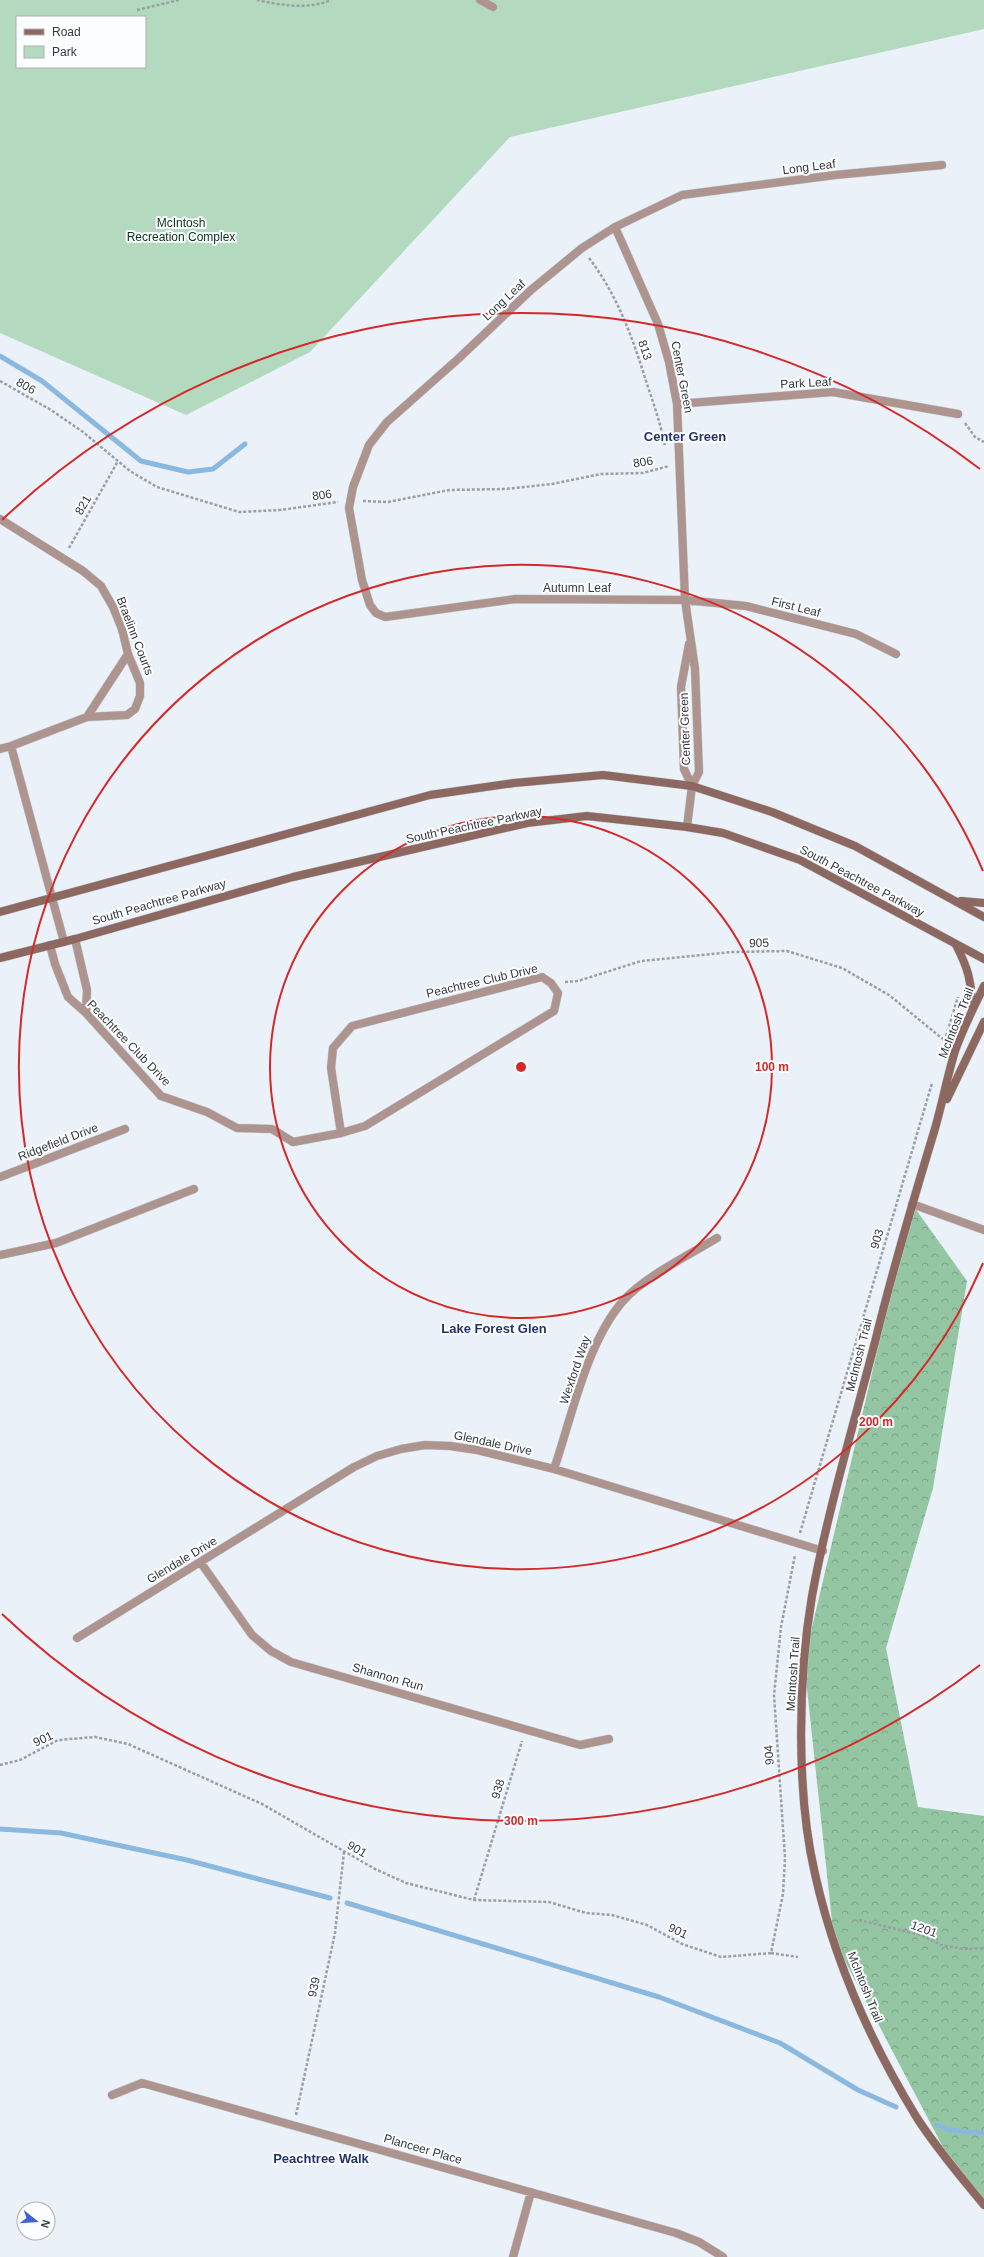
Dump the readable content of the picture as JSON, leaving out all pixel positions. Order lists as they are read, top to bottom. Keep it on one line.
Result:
{"streets":{"main road":["South Peachtree Parkway","McIntosh Trail"],"street":["Long Leaf","Center Green","Park Leaf","Autumn Leaf","First Leaf","Braelinn Courts","Peachtree Club Drive","Ridgefield Drive","Wexford Way","Glendale Drive","Shannon Run","Planceer Place"],"path":["813","806","821","905","903","901","904","938","1201","939"]},"crossings":[["Long Leaf","813"],["Long Leaf","Center Green"],["Long Leaf","806"],["Long Leaf","Autumn Leaf"],["Center Green","Park Leaf"],["Center Green","806"],["Center Green","Autumn Leaf"],["Center Green","First Leaf"],["Center Green","South Peachtree Parkway"],["806","821"],["821","Braelinn Courts"],["Autumn Leaf","First Leaf"],["South Peachtree Parkway","Peachtree Club Drive"],["905","Peachtree Club Drive"],["McIntosh Trail","Glendale Drive"],["903","904"],["Wexford Way","Glendale Drive"],["Glendale Drive","Shannon Run"],["Glendale Drive","904"],["Shannon Run","938"],["901","904"],["901","938"],["901","939"],["939","Planceer Place"]],"districts":["Center Green","Lake Forest Glen","Peachtree Walk"],"parks":["McIntosh Recreation Complex"],"legend":["Road","Park"],"north":"right","rings":["100 m","200 m","300 m"]}
